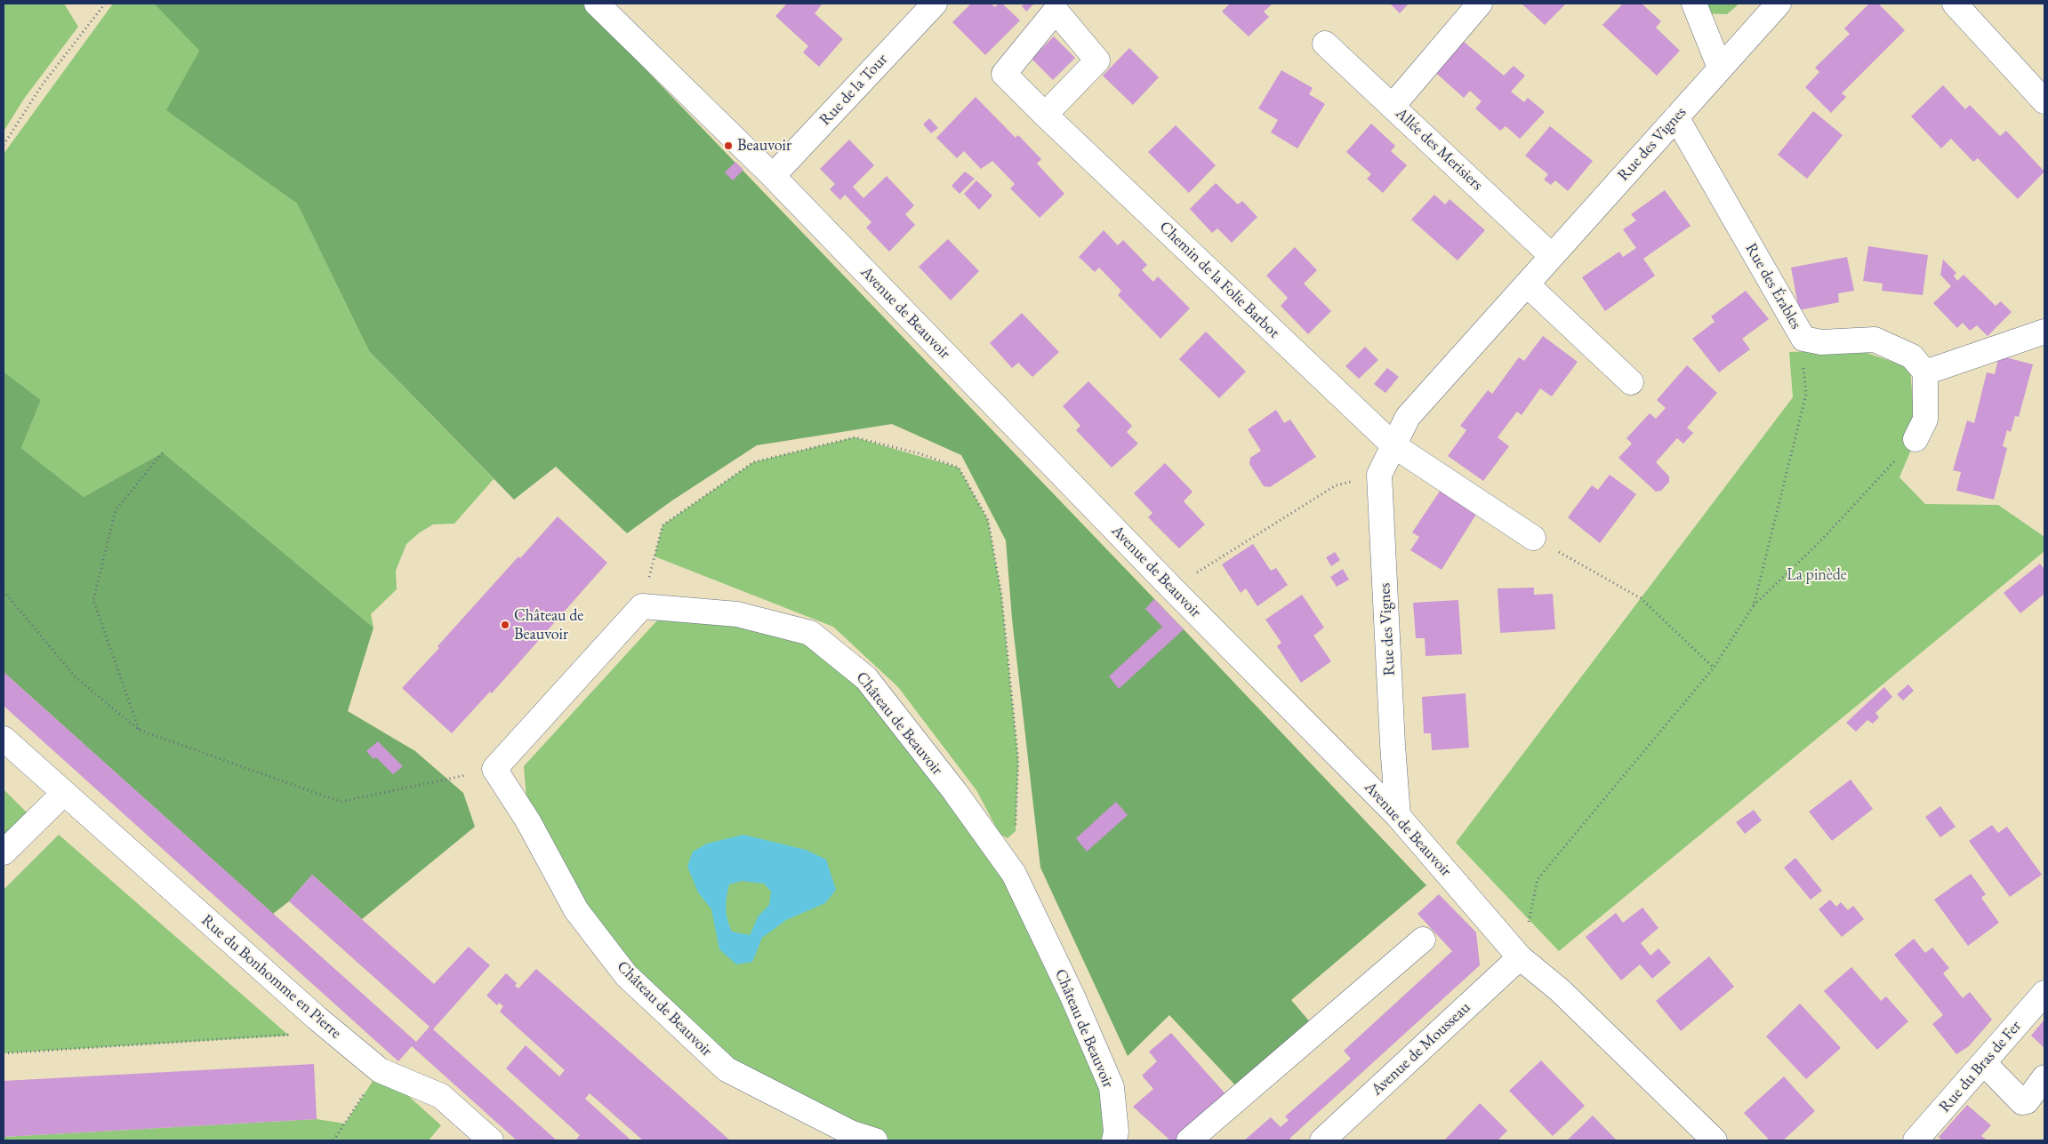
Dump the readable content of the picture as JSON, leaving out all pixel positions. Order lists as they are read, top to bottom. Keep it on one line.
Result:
{"streets":{"street":["Rue de la Tour","Rue des Vignes","Allée des Merisiers","Chemin de la Folie Barbot","Rue des Érables","Avenue de Beauvoir","Château de Beauvoir","Rue du Bonhomme en Pierre","Avenue de Mousseau","Rue du Bras de Fer"]},"crossings":[["Rue de la Tour","Avenue de Beauvoir"],["Rue des Vignes","Allée des Merisiers"],["Rue des Vignes","Chemin de la Folie Barbot"],["Rue des Vignes","Rue des Érables"],["Rue des Vignes","Avenue de Beauvoir"],["Avenue de Beauvoir","Avenue de Mousseau"]],"parks":["La pinède"],"places":["Beauvoir","Château de Beauvoir"]}
